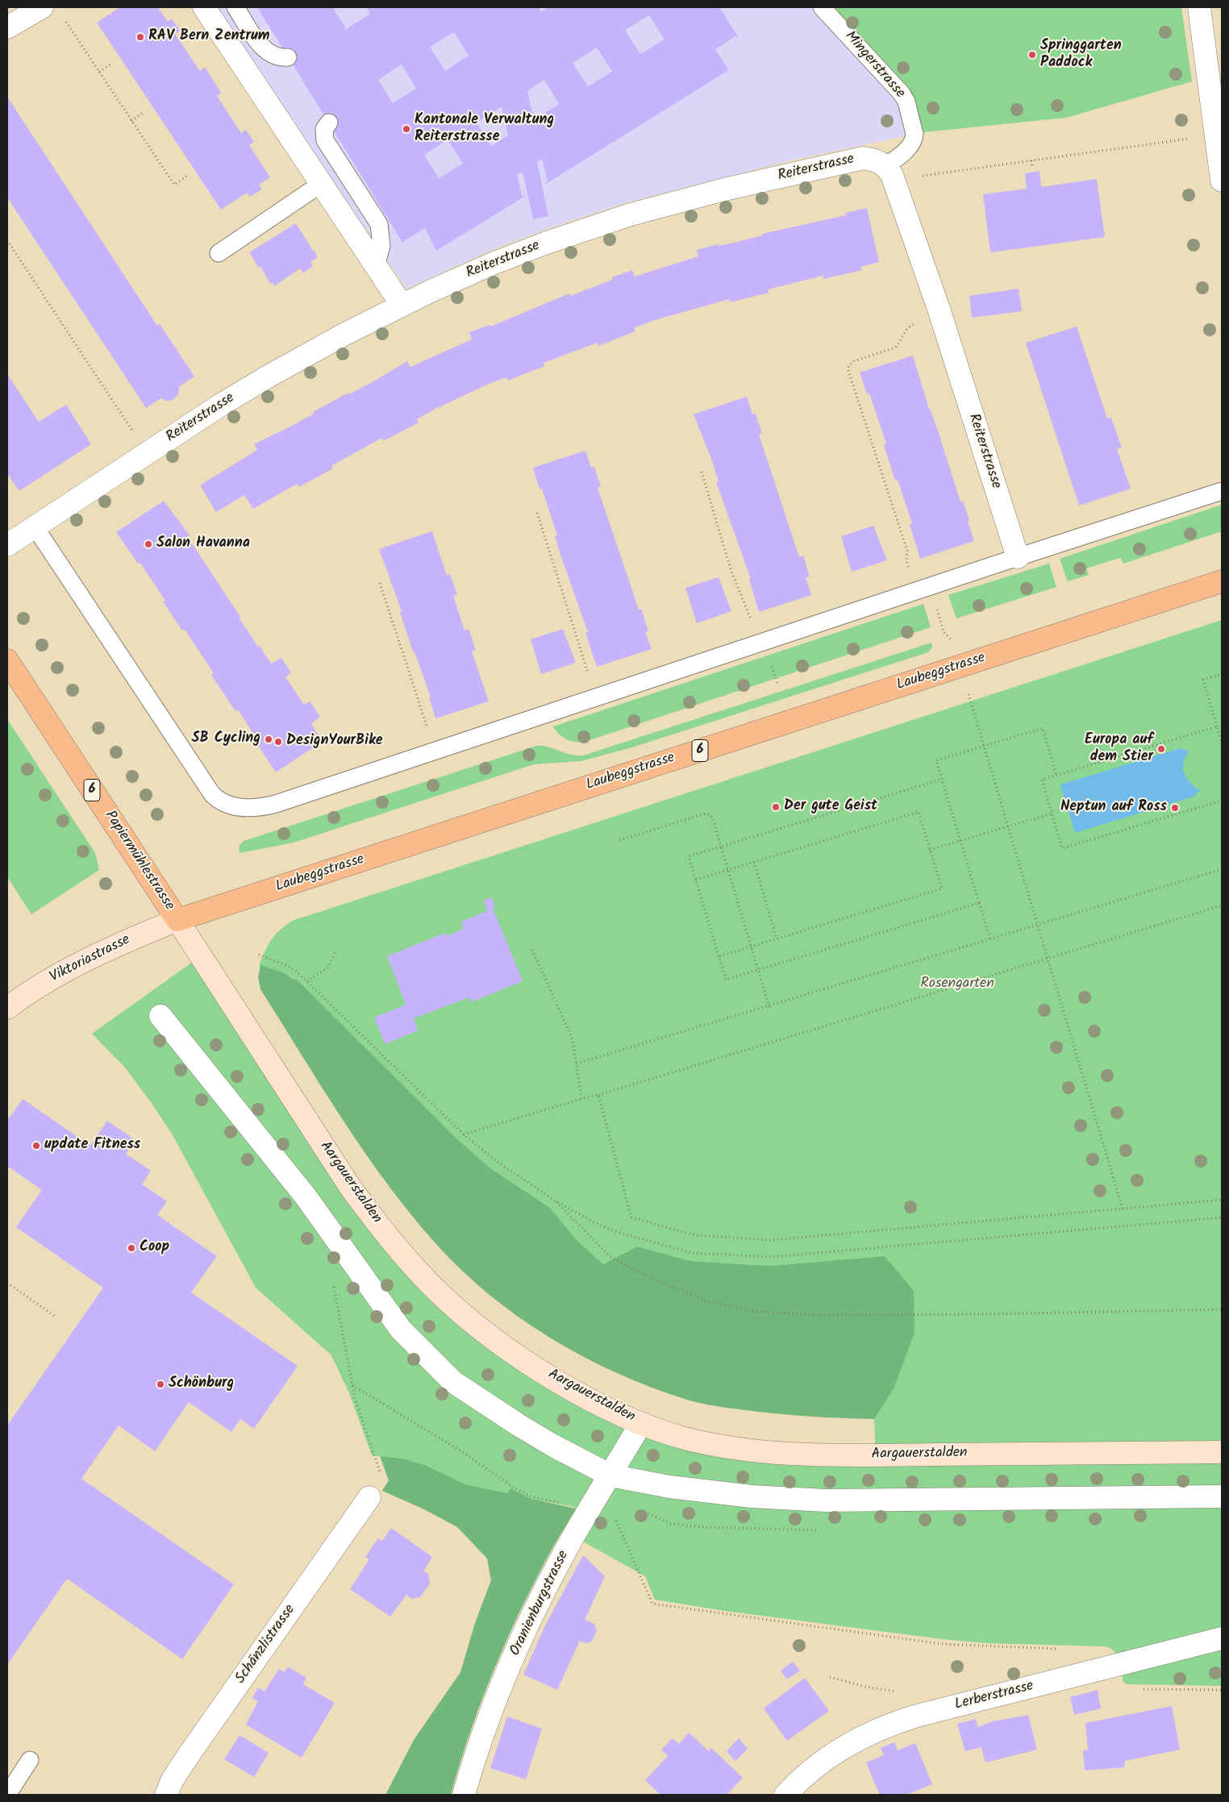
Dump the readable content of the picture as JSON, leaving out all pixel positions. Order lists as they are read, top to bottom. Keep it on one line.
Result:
{"streets":{"main road":["Laubeggstrasse","6","Papiermühlestrasse","Viktoriastrasse","Aargauerstalden"],"street":["Reiterstrasse","Oranienburgstrasse","Schänzlistrasse","Lerberstrasse"],"lane":["Mingerstrasse"]},"crossings":[["Mingerstrasse","Reiterstrasse"],["Laubeggstrasse","Papiermühlestrasse"],["Laubeggstrasse","Viktoriastrasse"],["Laubeggstrasse","Aargauerstalden"],["Papiermühlestrasse","Viktoriastrasse"],["Papiermühlestrasse","Aargauerstalden"],["Viktoriastrasse","Aargauerstalden"],["Aargauerstalden","Oranienburgstrasse"]],"parks":["Rosengarten"],"places":["RAV Bern Zentrum","Springgarten Paddock","Kantonale Verwaltung Reiterstrasse","Salon Havanna","SB Cycling","DesignYourBike","Europa auf dem Stier","Der gute Geist","Neptun auf Ross","update Fitness","Coop","Schönburg"]}
